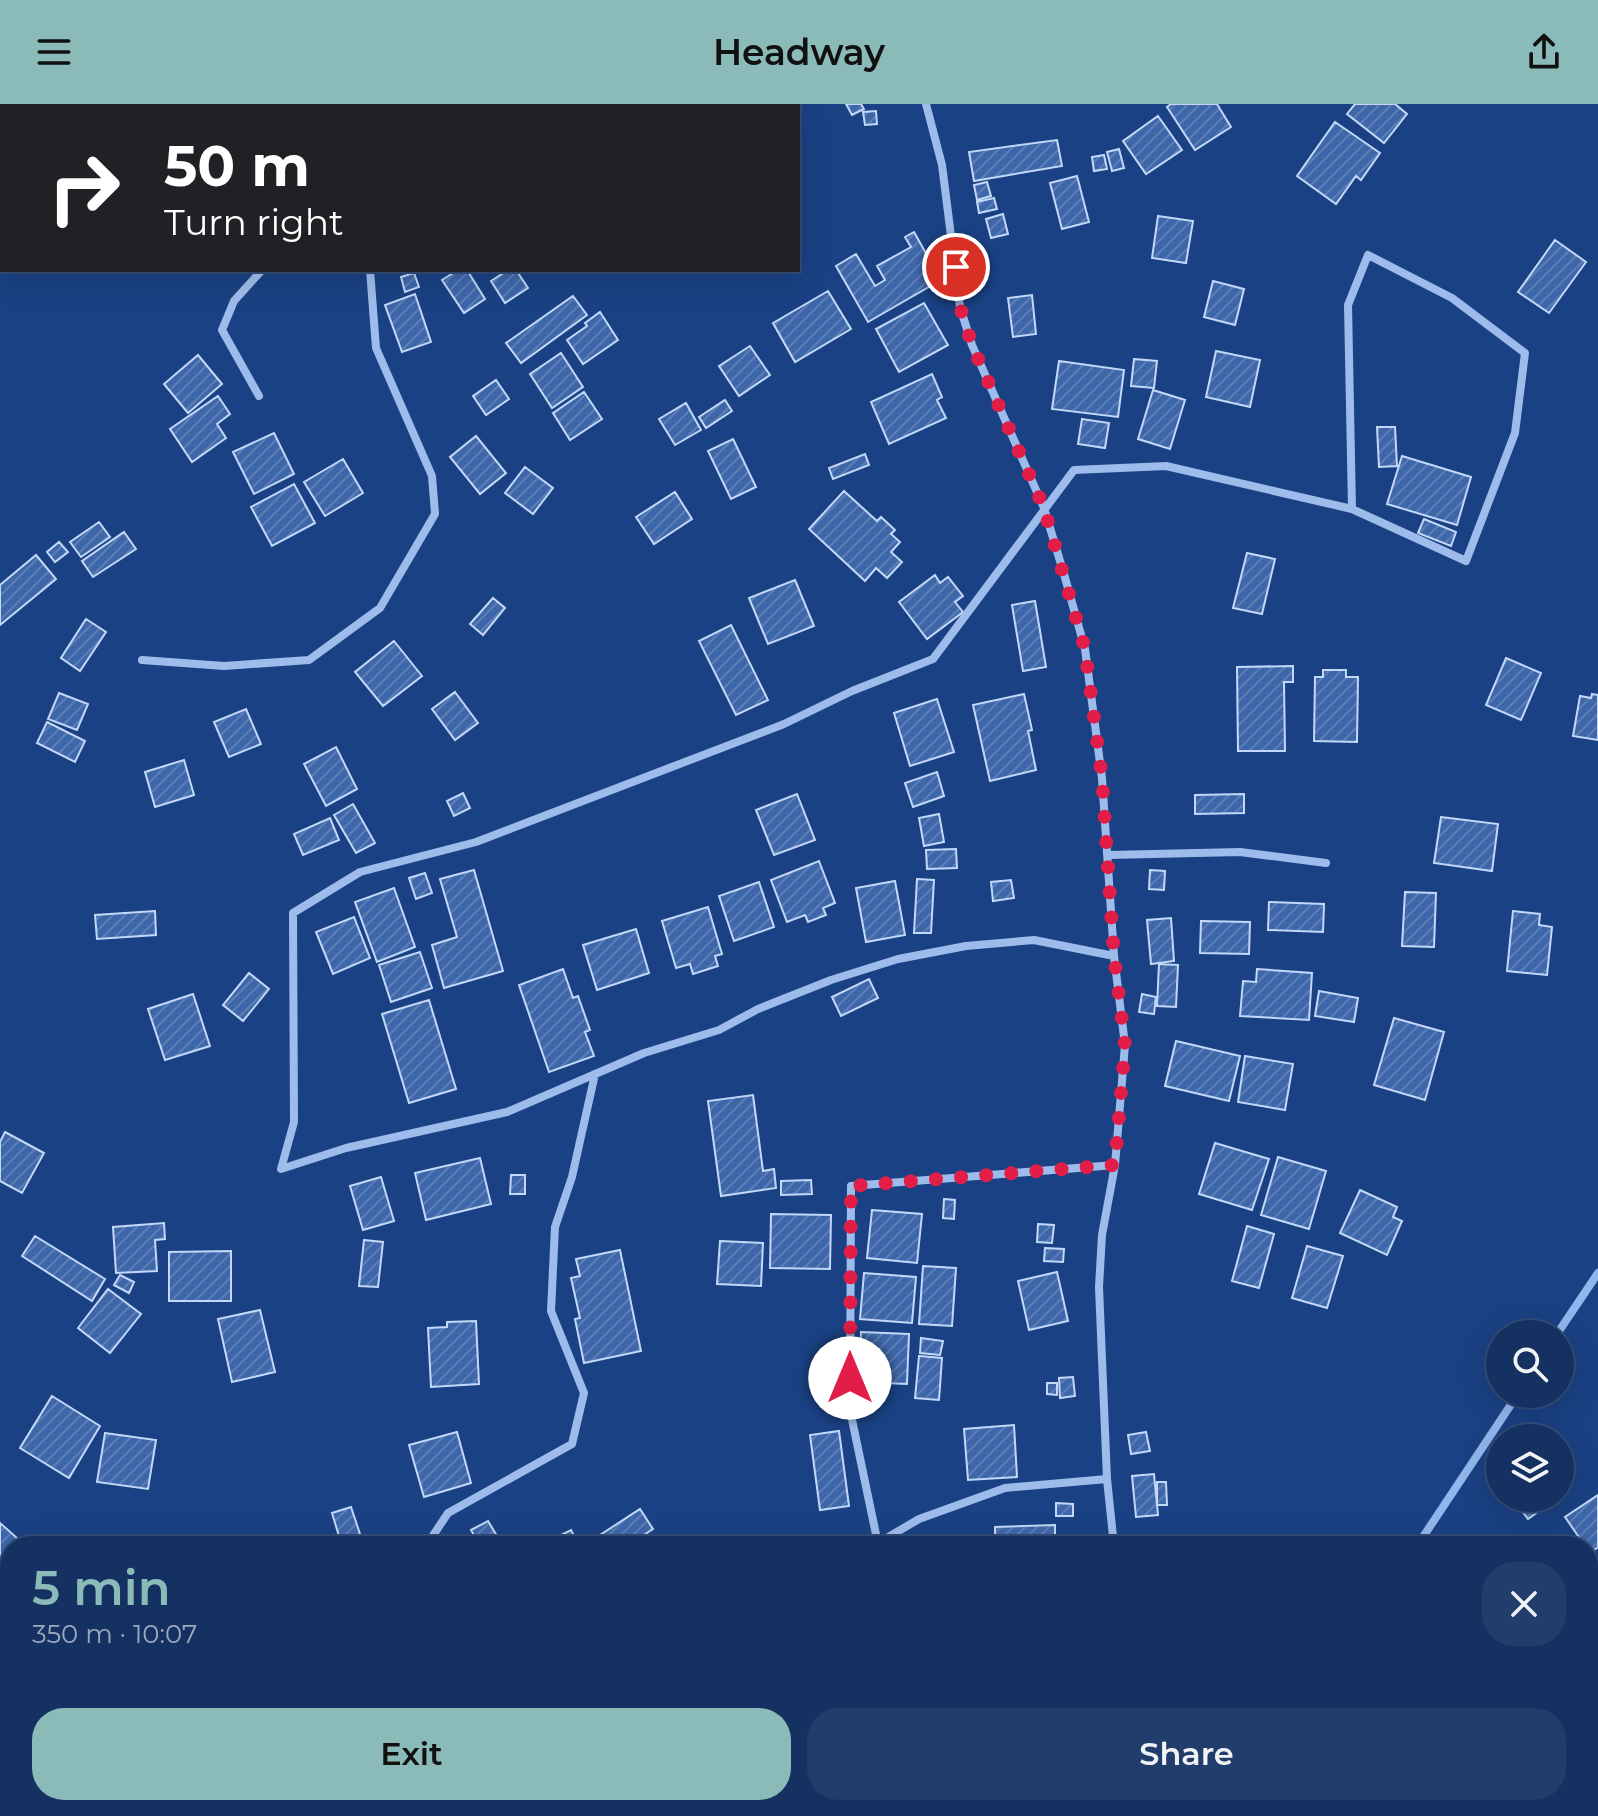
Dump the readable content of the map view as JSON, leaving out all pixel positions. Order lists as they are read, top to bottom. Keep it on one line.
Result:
{"page":{"header":"Headway","turn":["50 m","Turn right"],"heading":["5 min","350 m · 10:07"],"buttons":["Exit","Share"]}}
